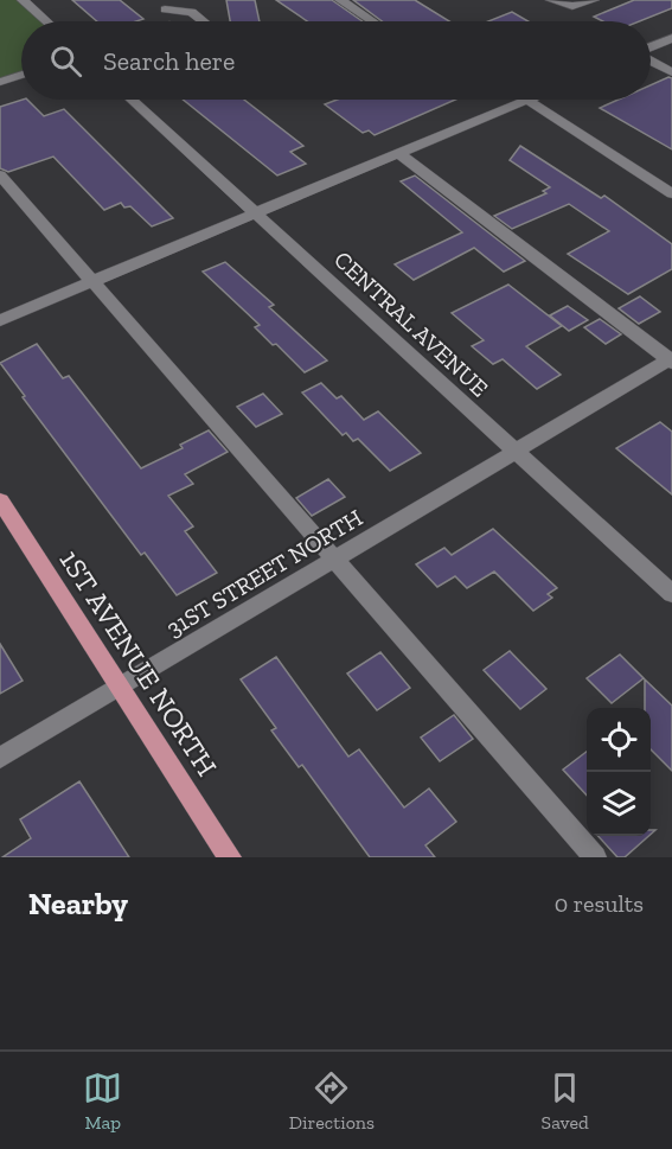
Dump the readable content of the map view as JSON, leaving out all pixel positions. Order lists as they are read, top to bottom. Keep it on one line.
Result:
{"streets":{"main road":["1ST AVENUE NORTH"],"street":["CENTRAL AVENUE","31ST STREET NORTH"]},"crossings":[["CENTRAL AVENUE","31ST STREET NORTH"],["31ST STREET NORTH","1ST AVENUE NORTH"]],"page":{"search":"Search here","heading":["Nearby","0 results"],"nav":["Map","Directions","Saved"]}}
